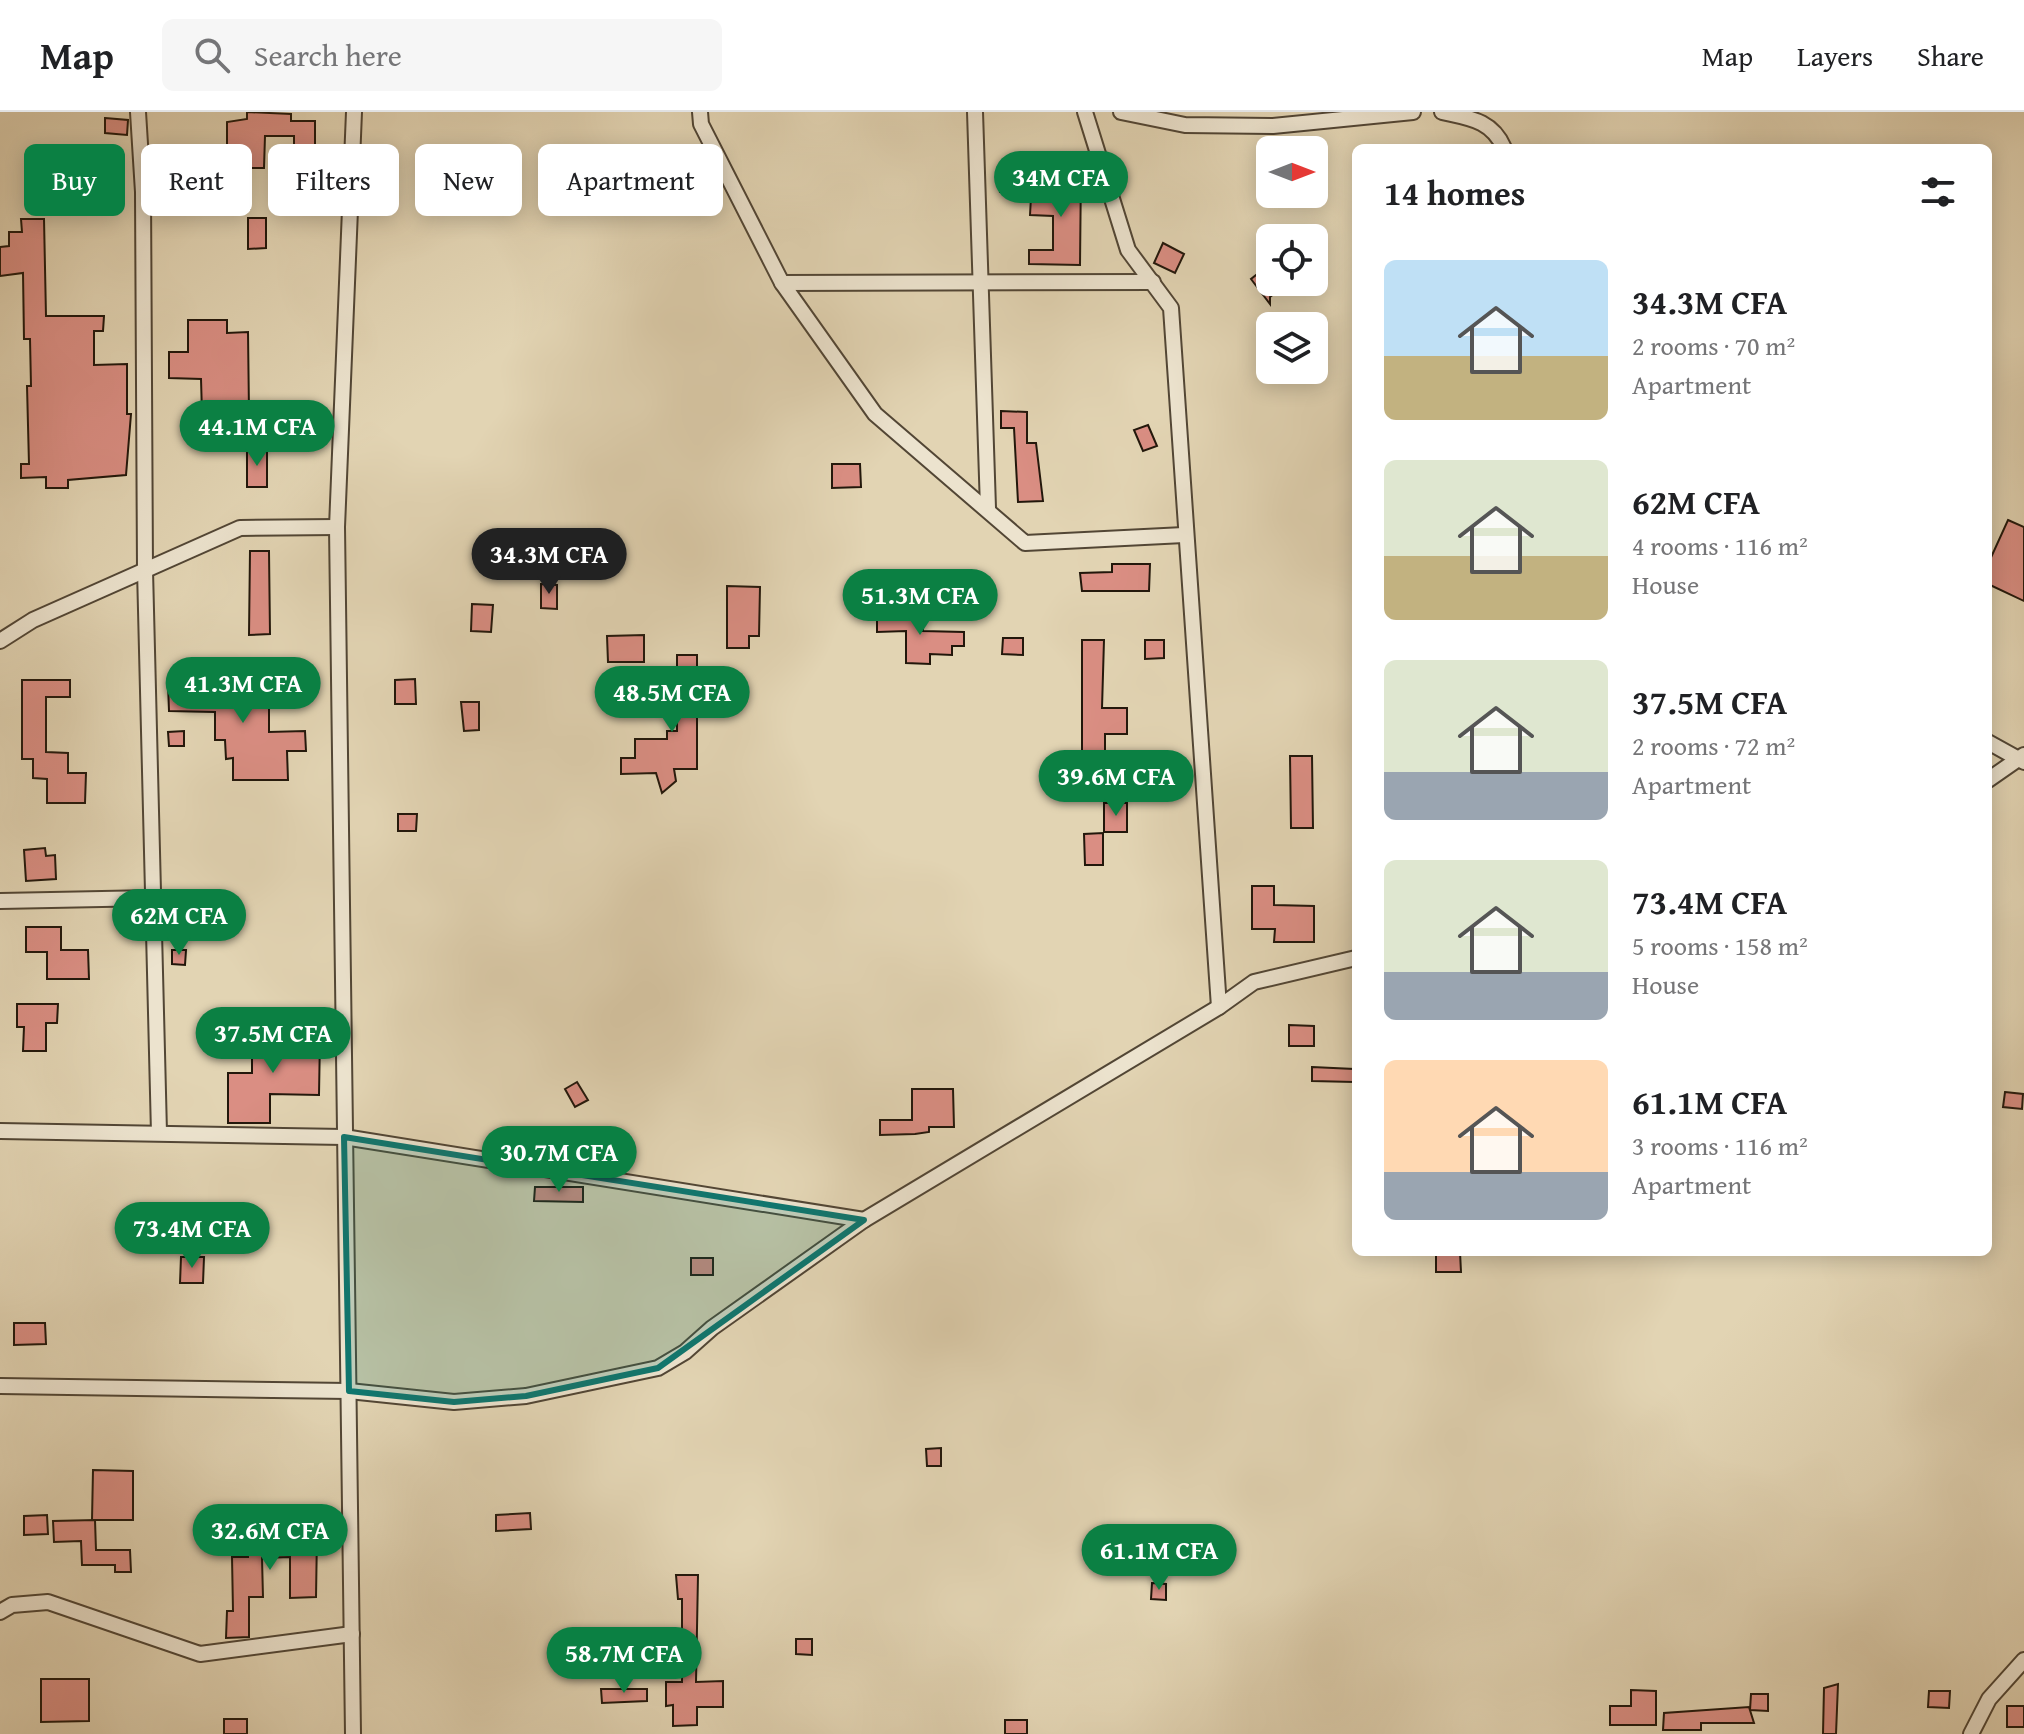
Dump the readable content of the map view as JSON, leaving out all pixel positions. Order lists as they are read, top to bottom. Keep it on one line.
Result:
{"north":"right","page":{"header":"Map","search":"Search here","nav":["Map","Layers","Share"],"chip":["Buy","Rent","Filters","New","Apartment"],"heading":"14 homes","price":["34M CFA","44.1M CFA","34.3M CFA","51.3M CFA","41.3M CFA","48.5M CFA","39.6M CFA","62M CFA","37.5M CFA","30.7M CFA","73.4M CFA","32.6M CFA","61.1M CFA","58.7M CFA"],"list":[{"name":"34.3M CFA","note":"2 rooms · 70 m² · Apartment"},{"name":"62M CFA","note":"4 rooms · 116 m² · House"},{"name":"37.5M CFA","note":"2 rooms · 72 m² · Apartment"},{"name":"73.4M CFA","note":"5 rooms · 158 m² · House"},{"name":"61.1M CFA","note":"3 rooms · 116 m² · Apartment"}]}}
